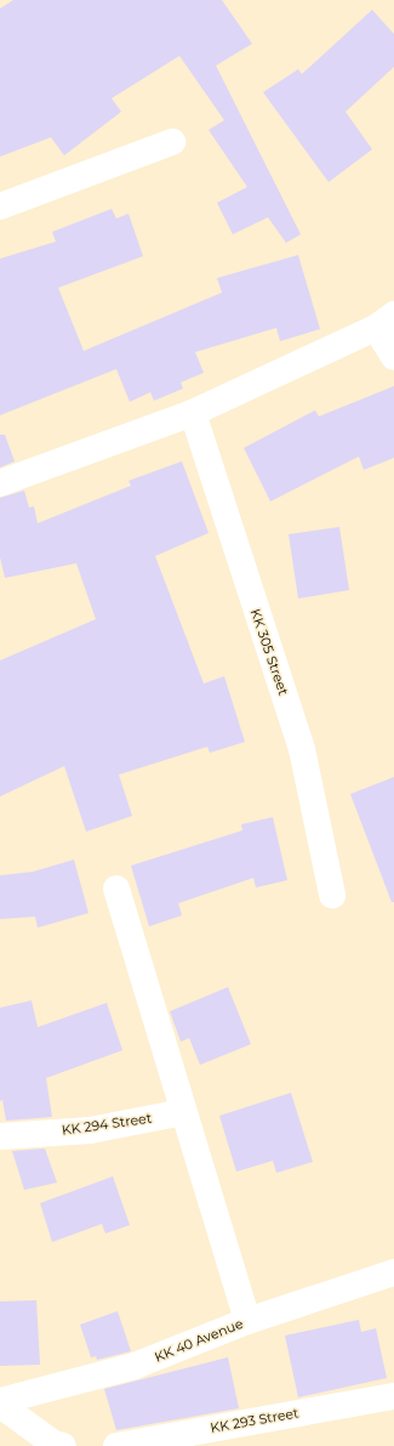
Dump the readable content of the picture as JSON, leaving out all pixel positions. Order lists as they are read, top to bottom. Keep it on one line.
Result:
{"streets":{"street":["KK 305 Street","KK 294 Street","KK 40 Avenue","KK 293 Street"]}}
